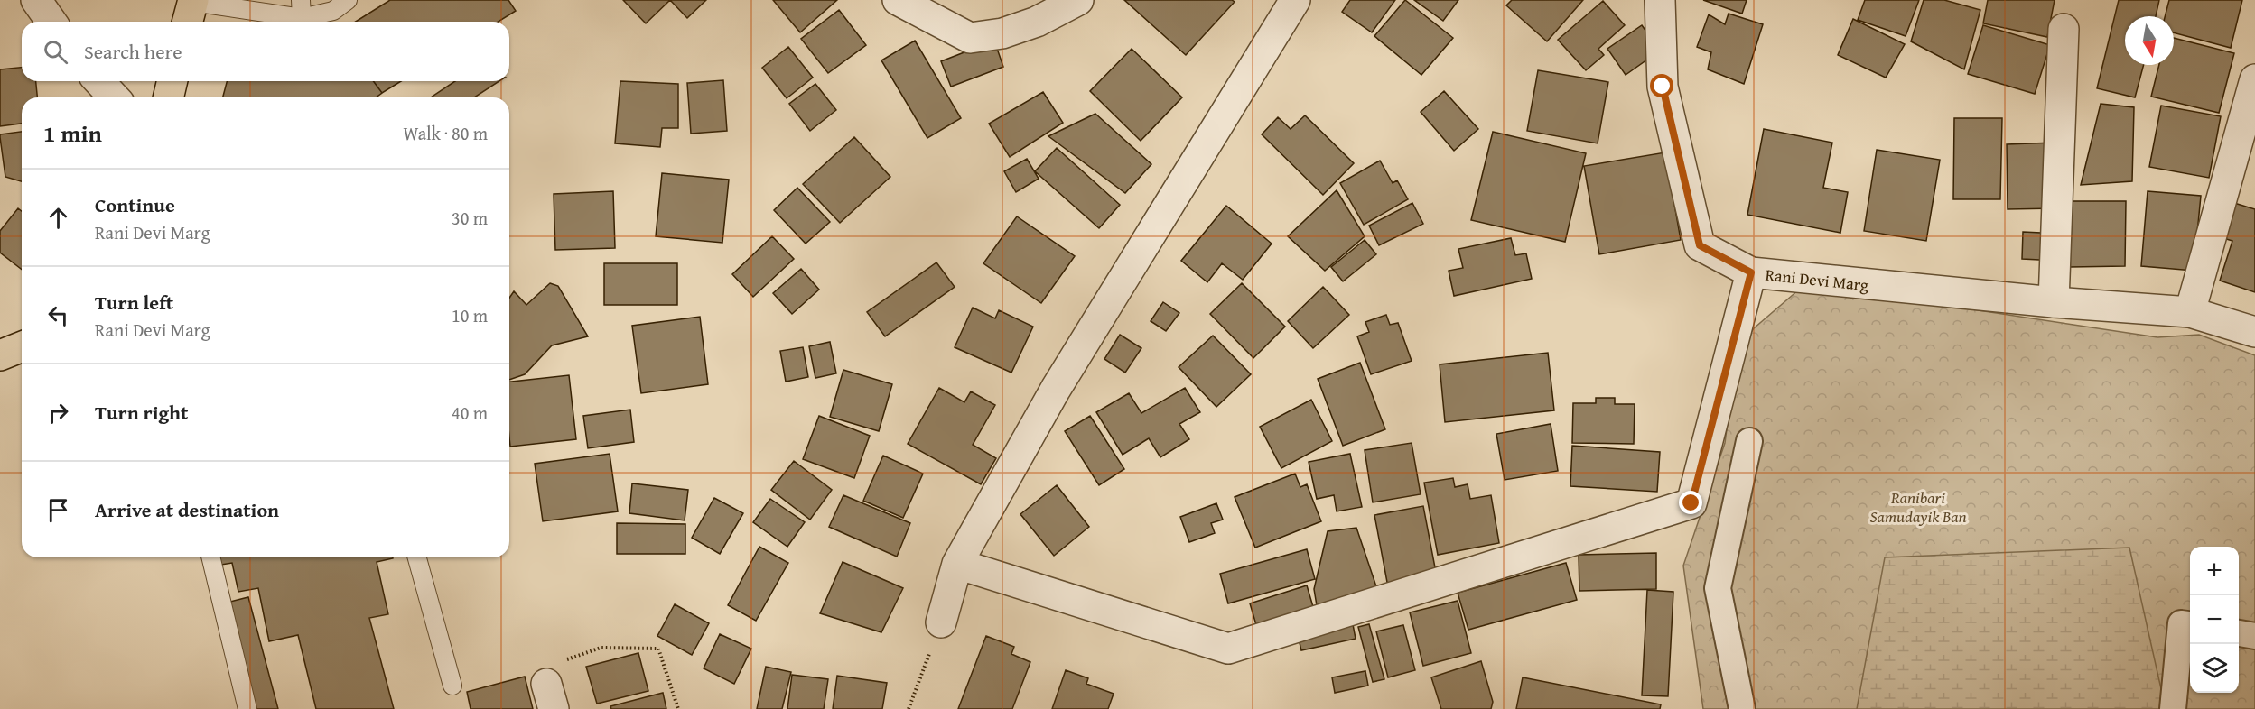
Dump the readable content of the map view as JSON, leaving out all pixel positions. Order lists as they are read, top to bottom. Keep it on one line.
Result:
{"streets":{"street":["Rani Devi Marg"]},"parks":["Ranibari Samudayik Ban"],"north":"bottom","page":{"search":"Search here","heading":["1 min","Walk · 80 m"],"list":[["Continue","Rani Devi Marg","30 m"],["Turn left","Rani Devi Marg","10 m"],["Turn right","40 m"],"Arrive at destination"],"map_buttons":["+","−"]}}
